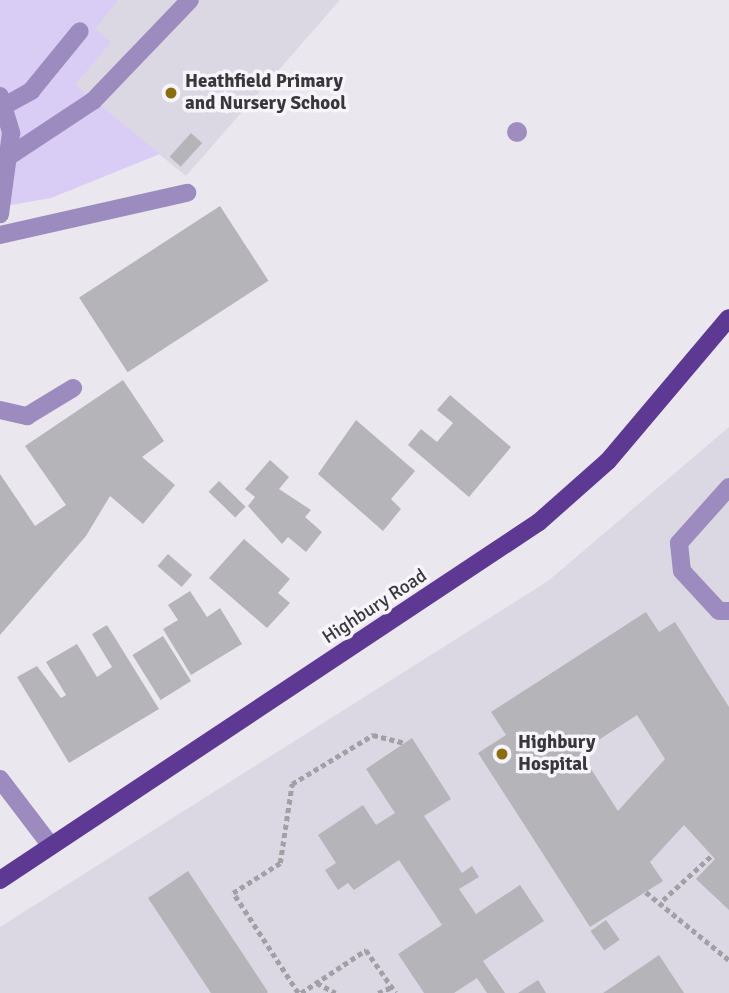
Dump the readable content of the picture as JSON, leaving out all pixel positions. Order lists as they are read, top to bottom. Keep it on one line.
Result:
{"streets":{"main road":["Highbury Road"]},"places":["Heathfield Primary and Nursery School","Highbury Hospital"]}
